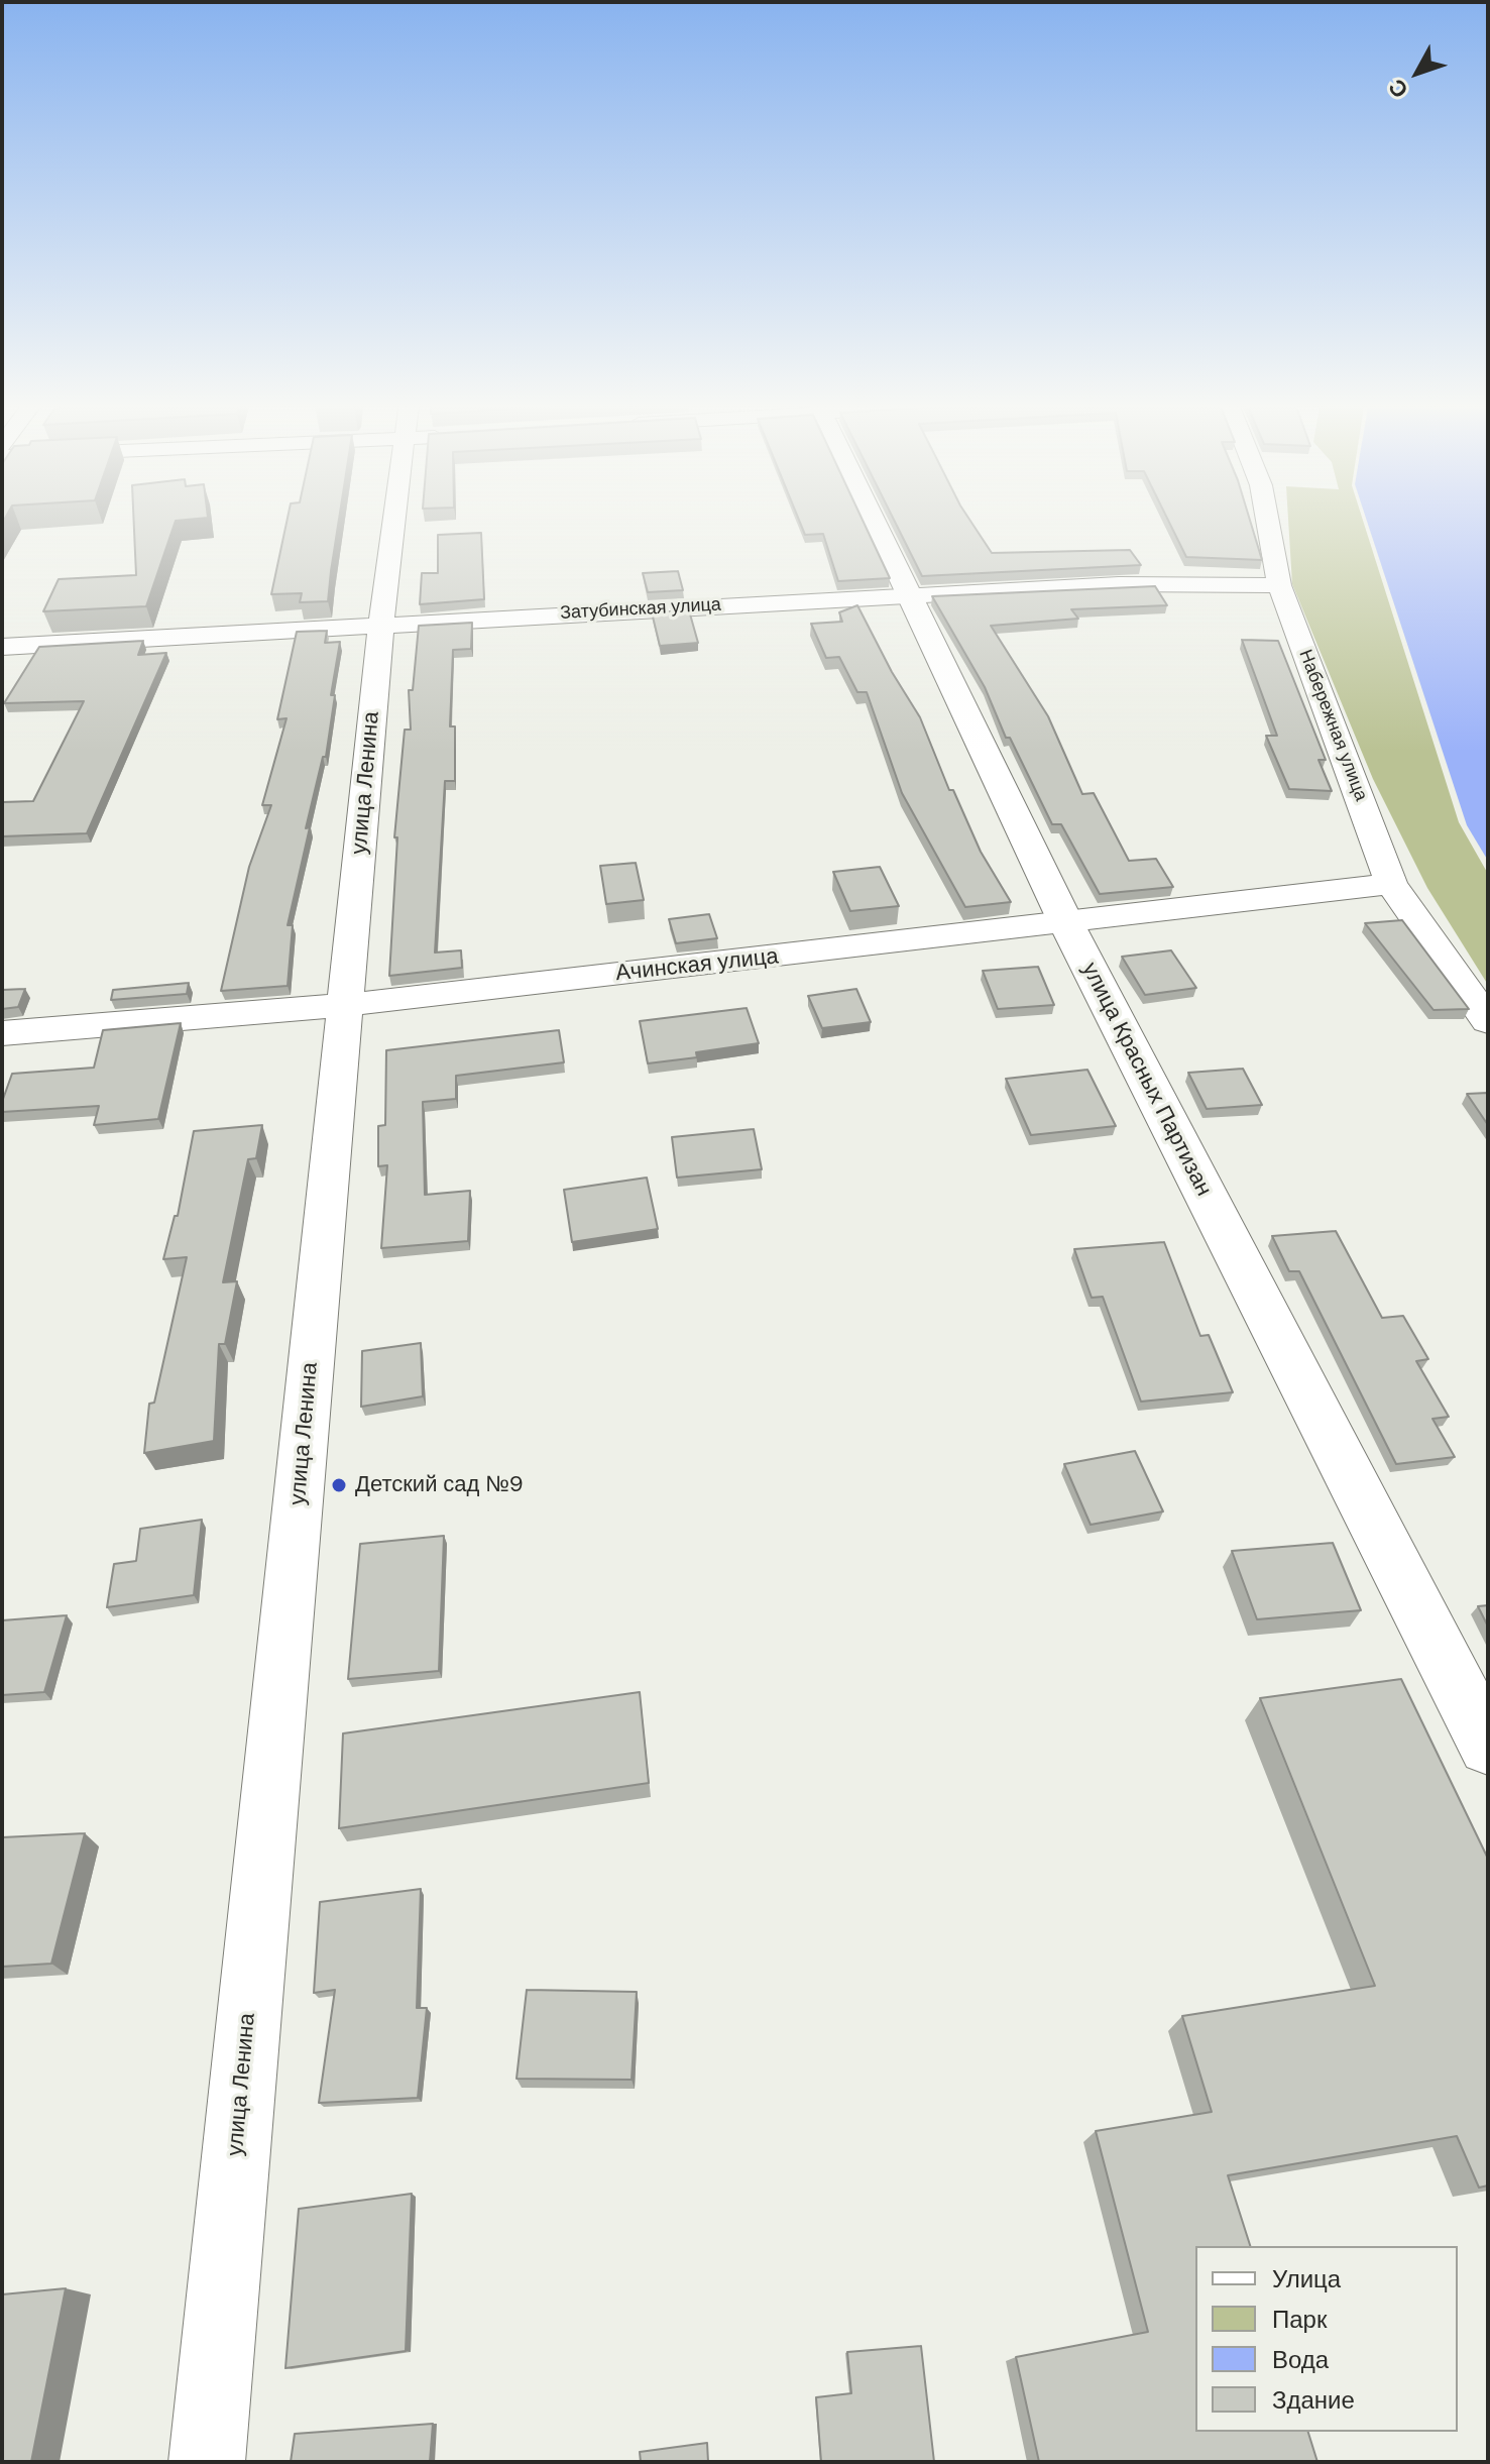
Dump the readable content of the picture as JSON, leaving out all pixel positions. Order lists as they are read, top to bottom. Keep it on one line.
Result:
{"streets":{"main road":["улица Красных Партизан"],"street":["Затубинская улица","Набережная улица","улица Ленина","Ачинская улица"]},"crossings":[["Затубинская улица","Набережная улица"],["Затубинская улица","улица Ленина"],["Затубинская улица","улица Красных Партизан"],["Набережная улица","Ачинская улица"],["улица Ленина","Ачинская улица"],["Ачинская улица","улица Красных Партизан"]],"places":["Детский сад №9"],"legend":["Улица","Парк","Вода","Здание"],"north":"bottom left"}
